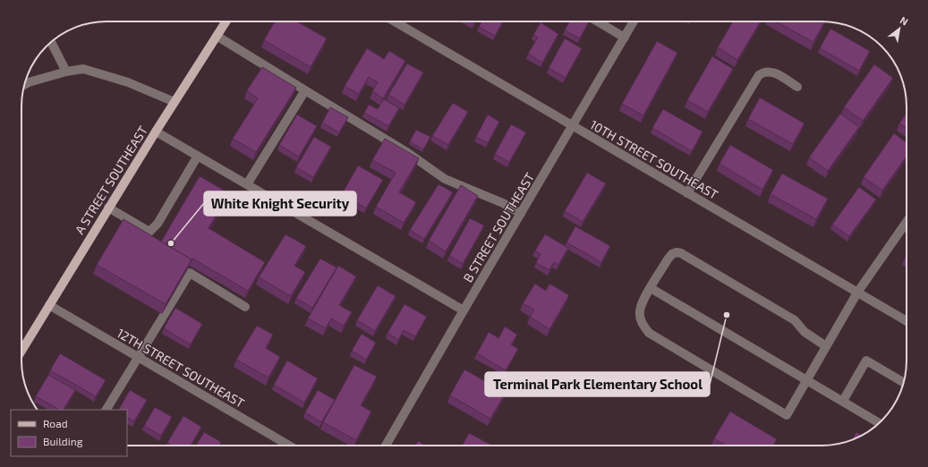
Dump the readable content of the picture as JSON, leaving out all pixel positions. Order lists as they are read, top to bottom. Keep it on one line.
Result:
{"streets":{"main road":["A STREET SOUTHEAST"],"street":["10TH STREET SOUTHEAST","B STREET SOUTHEAST","12TH STREET SOUTHEAST"]},"crossings":[["10TH STREET SOUTHEAST","B STREET SOUTHEAST"],["A STREET SOUTHEAST","12TH STREET SOUTHEAST"]],"places":["White Knight Security","Terminal Park Elementary School"],"legend":["Road","Building"],"north":"top right"}
